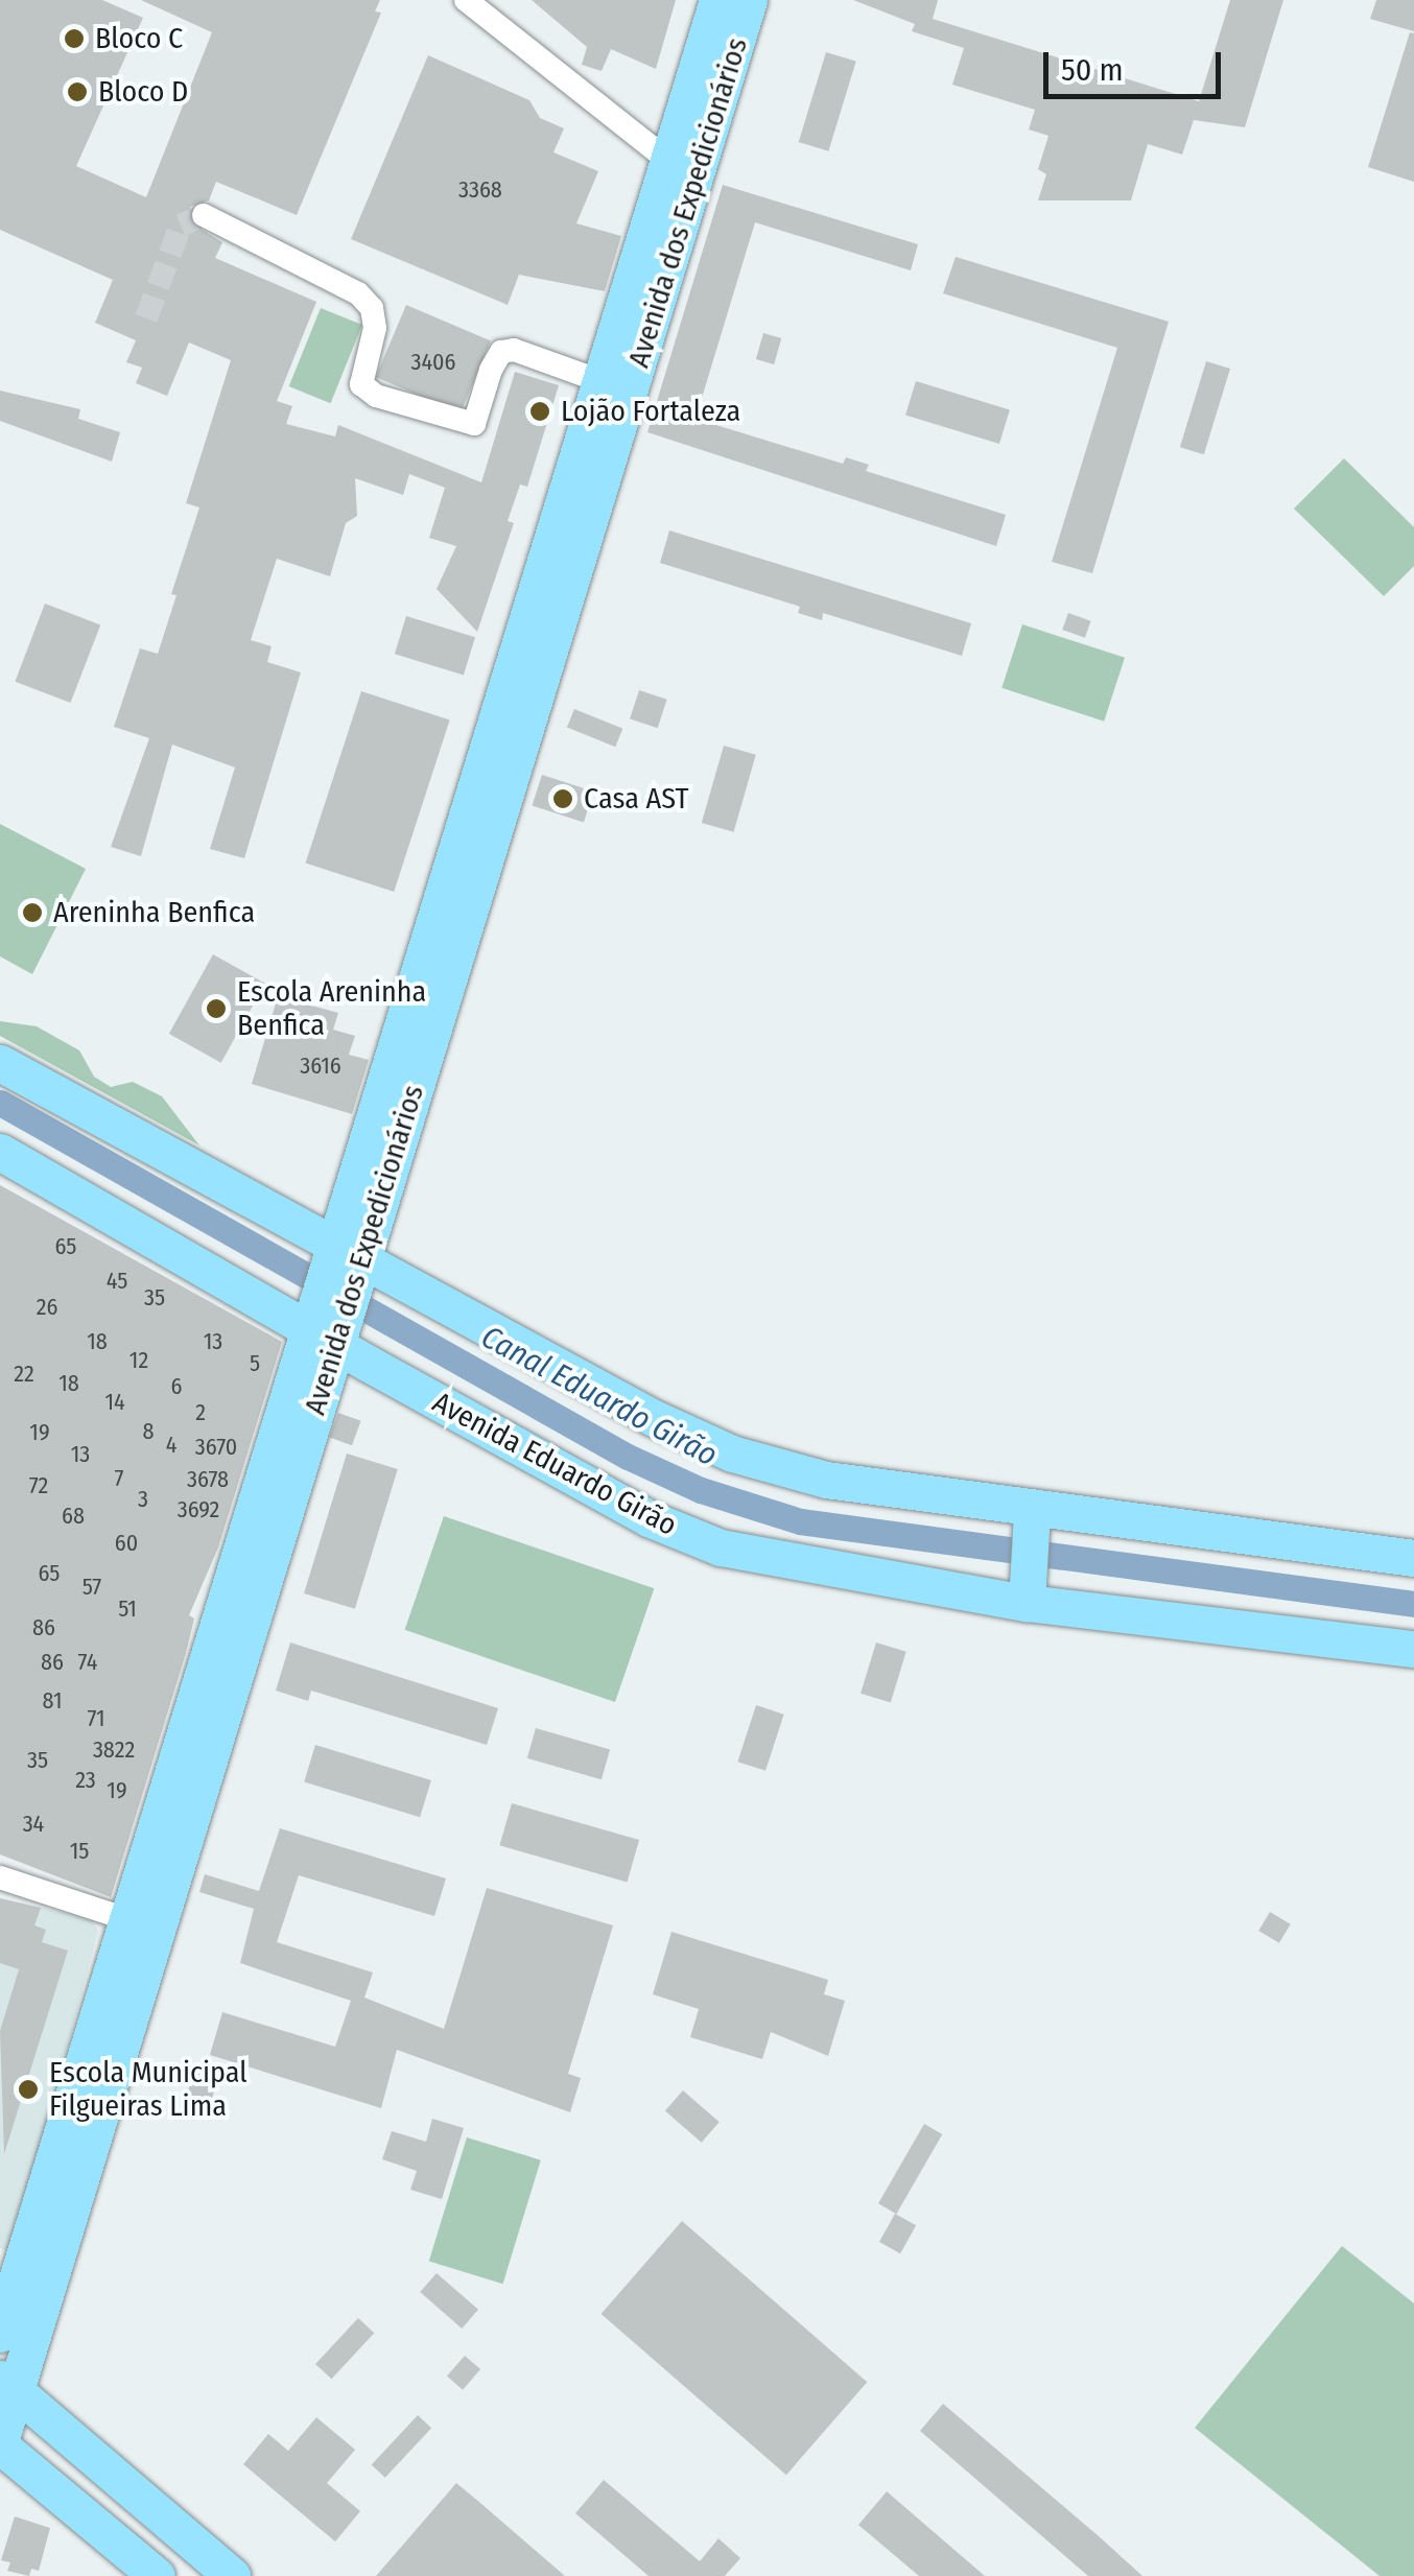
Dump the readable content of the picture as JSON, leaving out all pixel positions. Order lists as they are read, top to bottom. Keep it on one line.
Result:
{"streets":{"main road":["Avenida dos Expedicionários","Avenida Eduardo Girão"]},"crossings":[["Avenida dos Expedicionários","Avenida Eduardo Girão"]],"water":["Canal Eduardo Girão"],"places":["Bloco C","Bloco D","Lojão Fortaleza","Casa AST","Areninha Benfica","Escola Areninha Benfica","Escola Municipal Filgueiras Lima"],"house_numbers":["3368","3406","3616","65","45","35","26","18","13","12","5","22","18","6","14","2","8","19","4","3670","13","7","3678","72","3","3692","68","60","65","57","51","86","86","74","81","71","3822","35","23","19","34","15"],"scale_bar":"50 m"}
